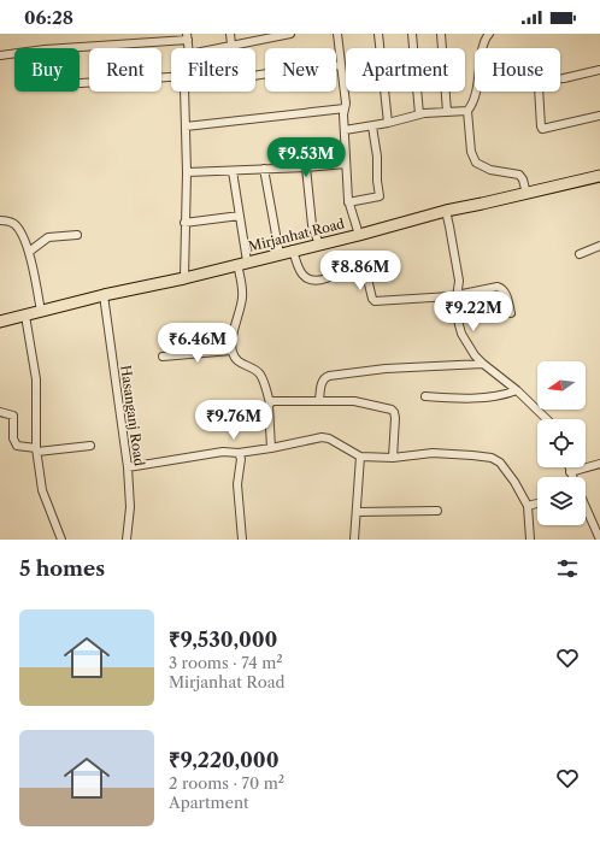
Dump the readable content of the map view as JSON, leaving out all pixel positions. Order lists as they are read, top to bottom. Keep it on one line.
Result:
{"streets":{"main road":["Mirjanhat Road"],"street":["Hasanganj Road"]},"crossings":[["Mirjanhat Road","Hasanganj Road"]],"north":"left","page":{"status":"06:28","chip":["Buy","Rent","Filters","New","Apartment","House"],"price":["₹9.53M","₹8.86M","₹9.22M","₹6.46M","₹9.76M"],"heading":"5 homes","list":[{"name":"₹9,530,000","note":"3 rooms · 74 m² · Mirjanhat Road"},{"name":"₹9,220,000","note":"2 rooms · 70 m² · Apartment"}]}}
